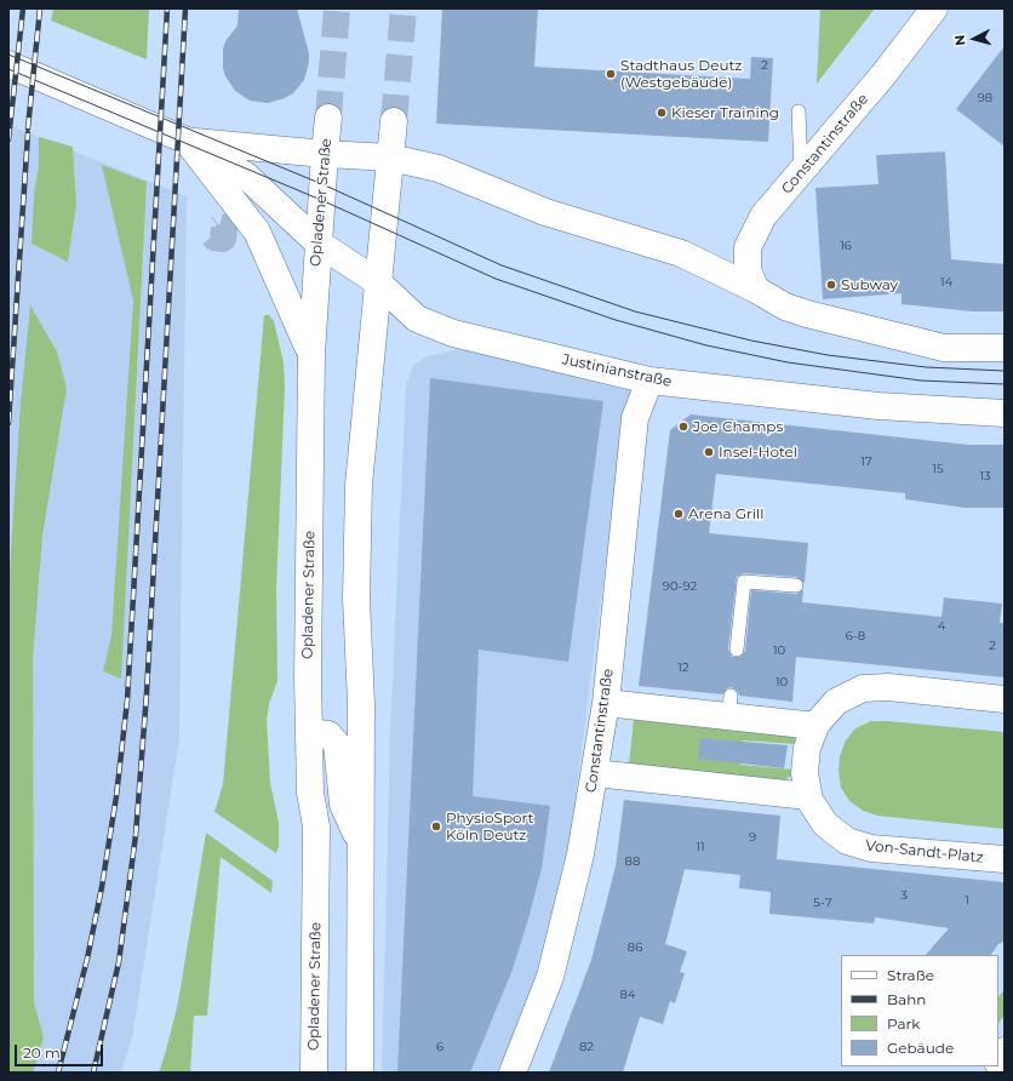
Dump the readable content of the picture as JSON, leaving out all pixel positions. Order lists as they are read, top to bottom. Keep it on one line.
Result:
{"streets":{"main road":["Constantinstraße","Opladener Straße","Justinianstraße","Von-Sandt-Platz"]},"crossings":[["Constantinstraße","Justinianstraße"],["Opladener Straße","Justinianstraße"]],"places":["Stadthaus Deutz (Westgebäude)","Kieser Training","Subway","Joe Champs","Insel-Hotel","Arena Grill","PhysioSport Köln Deutz"],"house_numbers":["2","98","16","14","17","15","13","90-92","4","6-8","2","10","12","10","9","11","88","3","1","5-7","86","84","6","82"],"legend":["Straße","Bahn","Park","Gebäude"],"scale_bar":"20 m","north":"left"}
